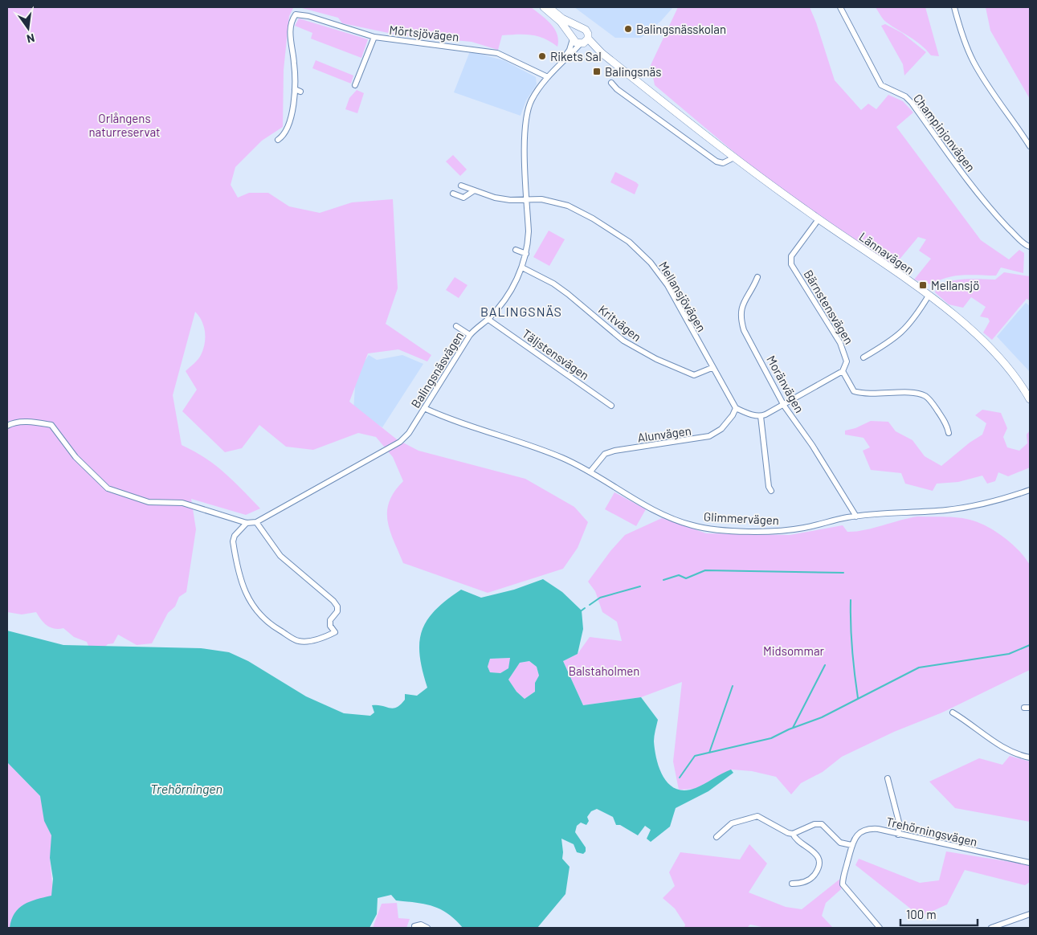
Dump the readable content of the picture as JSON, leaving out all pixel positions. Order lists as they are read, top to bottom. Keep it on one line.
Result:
{"streets":{"main road":["Lännavägen"],"street":["Mörtsjövägen","Champinjonvägen","Mellansjövägen","Bärnstensvägen","Kritvägen","Täljstensvägen","Balingsnäsvägen","Moränvägen","Alunvägen","Glimmervägen","Trehörningsvägen"]},"crossings":[["Mörtsjövägen","Balingsnäsvägen"],["Lännavägen","Bärnstensvägen"],["Lännavägen","Balingsnäsvägen"],["Mellansjövägen","Kritvägen"],["Mellansjövägen","Balingsnäsvägen"],["Mellansjövägen","Alunvägen"],["Kritvägen","Balingsnäsvägen"],["Täljstensvägen","Balingsnäsvägen"],["Balingsnäsvägen","Glimmervägen"],["Moränvägen","Glimmervägen"],["Alunvägen","Glimmervägen"]],"districts":["BALINGSNÄS"],"water":["Trehörningen"],"parks":["Orlångens naturreservat","Midsommar","Balstaholmen"],"places":{"other":["Balingsnässkolan","Rikets Sal"],"transit":["Balingsnäs","Mellansjö"]},"scale_bar":"100 m","north":"bottom"}
